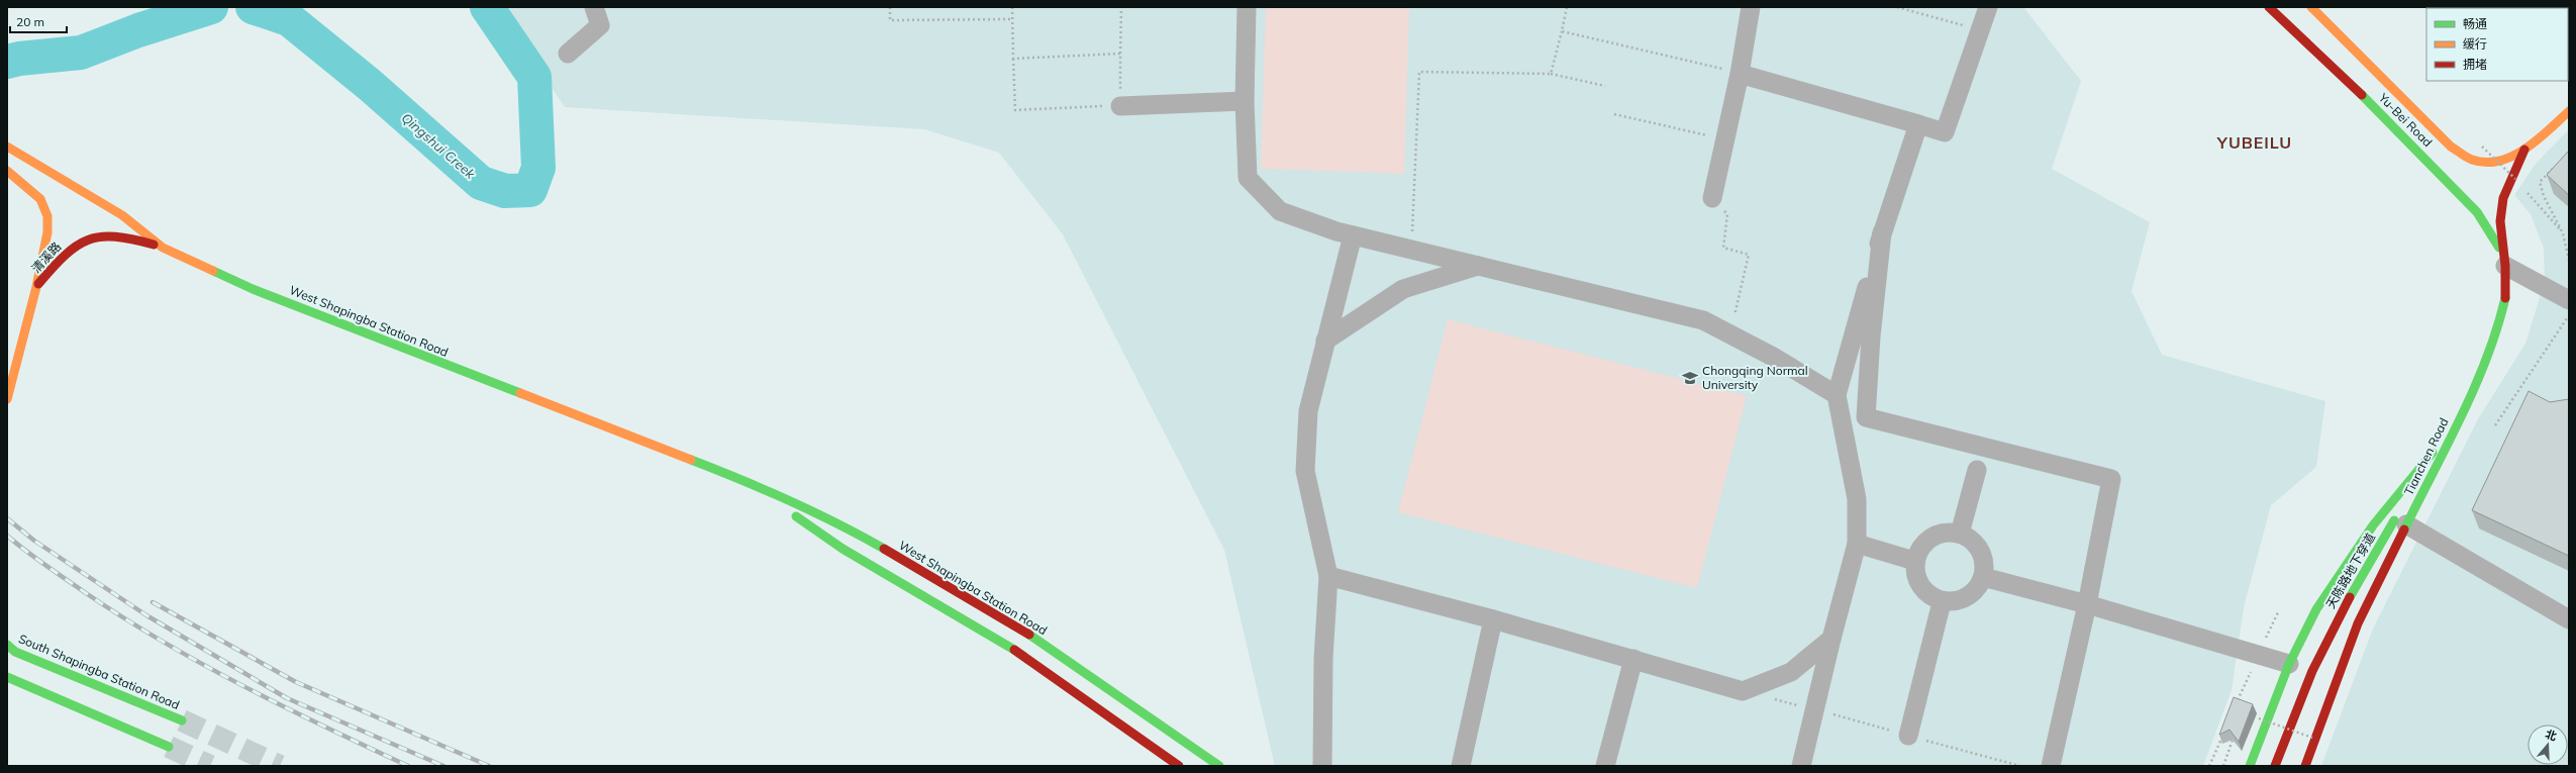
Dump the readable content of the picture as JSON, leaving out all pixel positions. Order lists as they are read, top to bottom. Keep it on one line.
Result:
{"streets":{"main road":["Yu-Bei Road","清溪路","West Shapingba Station Road","Tianchen Road","天陈路地下穿道","South Shapingba Station Road"]},"crossings":[["Yu-Bei Road","Tianchen Road"],["清溪路","West Shapingba Station Road"],["Tianchen Road","天陈路地下穿道"]],"districts":["YUBEILU"],"water":["Qingshui Creek"],"places":{"school or university":["Chongqing Normal University"]},"legend":["畅通","缓行","拥堵"],"scale_bar":"20 m","north":"top"}
